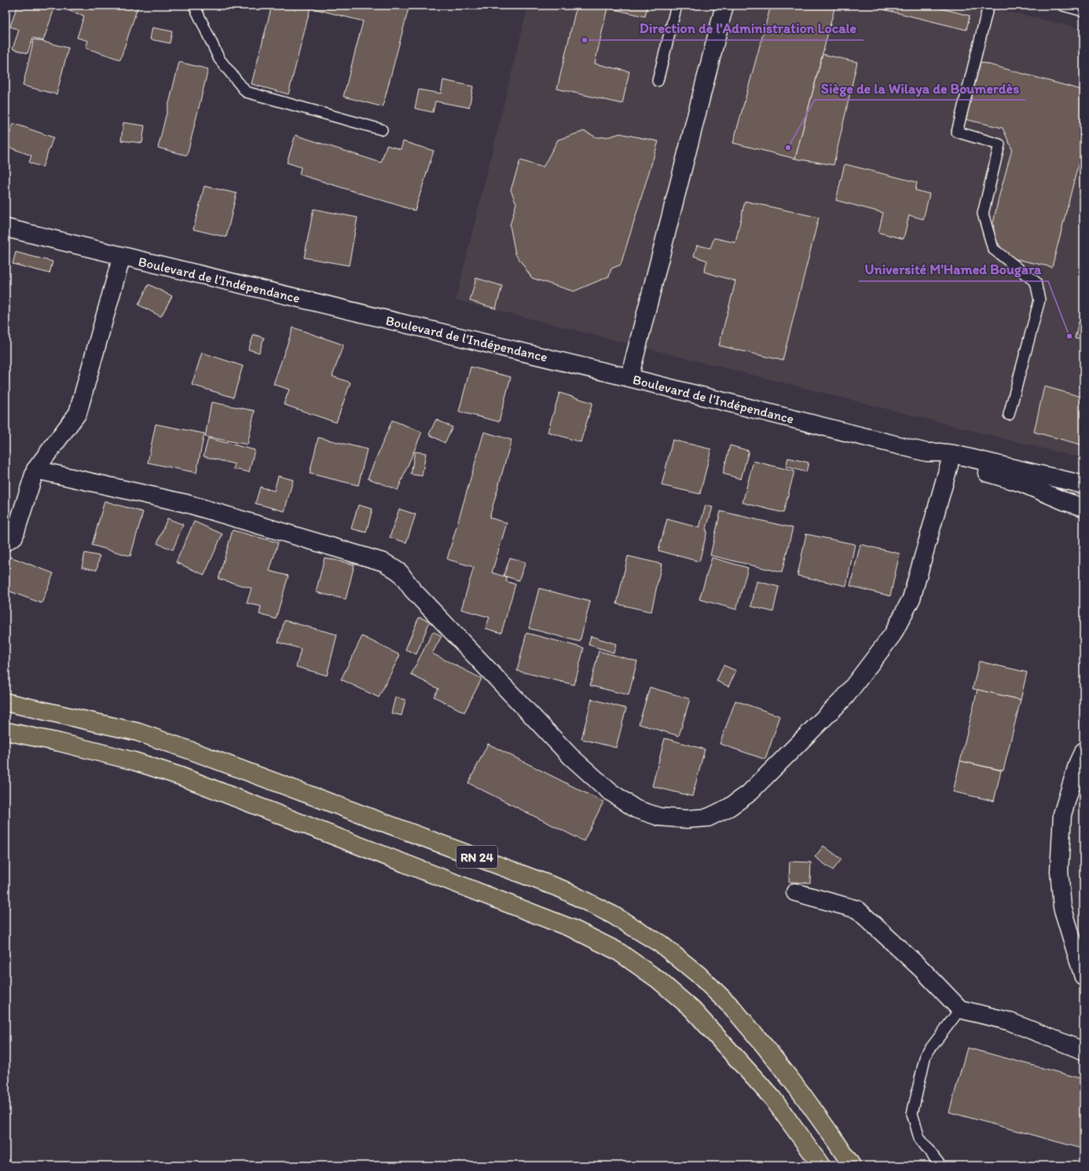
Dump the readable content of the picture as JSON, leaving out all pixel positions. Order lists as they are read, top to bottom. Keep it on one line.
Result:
{"streets":{"main road":["RN 24"],"street":["Boulevard de l'Indépendance"]},"places":["Direction de l'Administration Locale","Siège de la Wilaya de Boumerdès","Université M'Hamed Bougara"]}
